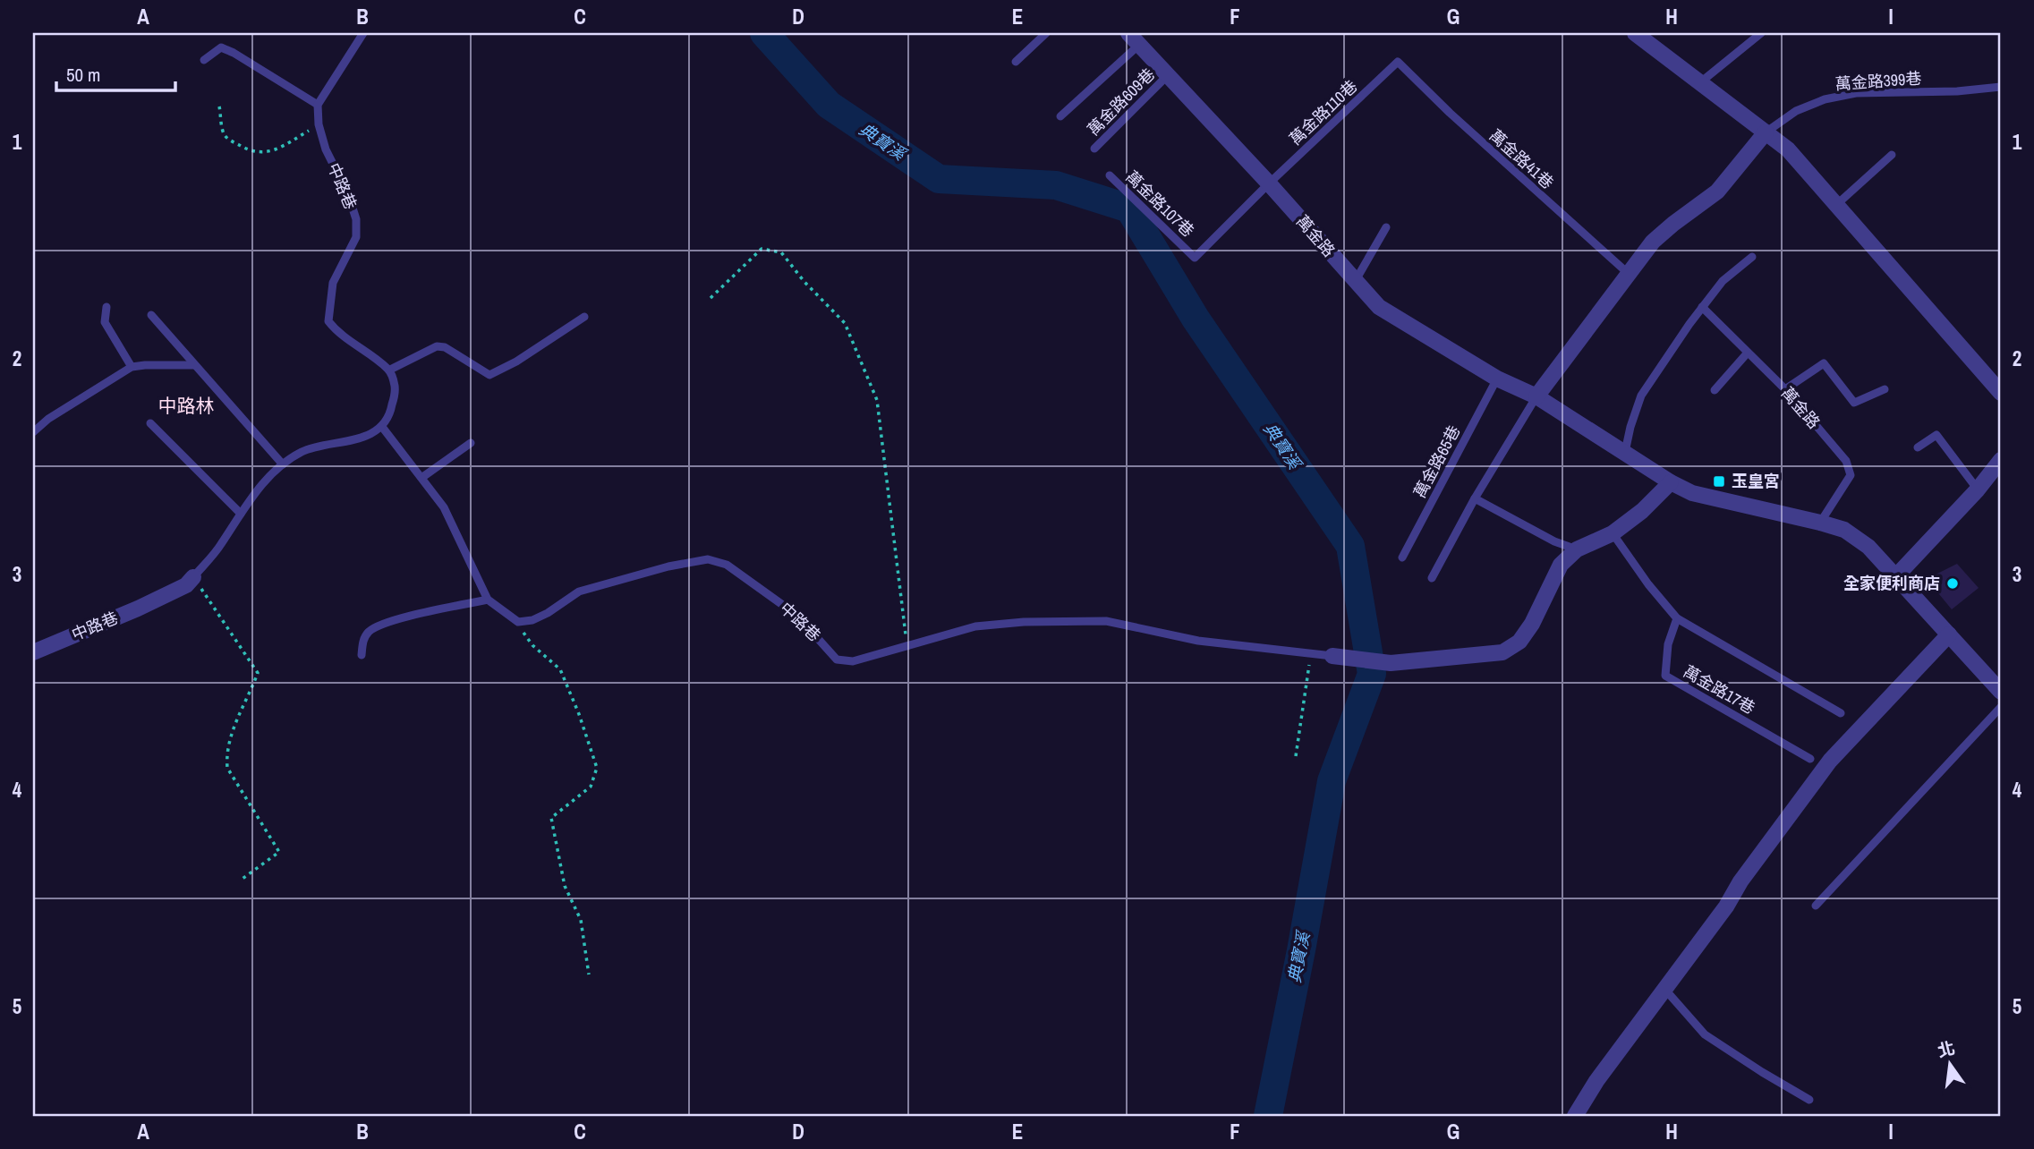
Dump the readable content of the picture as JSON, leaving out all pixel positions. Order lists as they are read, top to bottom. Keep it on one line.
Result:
{"streets":{"street":["中路巷","萬金路"],"lane":["萬金路399巷","萬金路609巷","萬金路110巷","萬金路41巷","萬金路107巷","萬金路65巷","萬金路17巷"]},"crossings":[["萬金路609巷","萬金路"],["萬金路110巷","萬金路41巷"],["萬金路110巷","萬金路107巷"],["萬金路110巷","萬金路"],["萬金路107巷","萬金路"],["萬金路","萬金路65巷"]],"districts":["中路林"],"water":["典寶溪"],"places":{"transit":["玉皇宮"],"other":["全家便利商店"]},"scale_bar":"50 m","north":"top","grid":{"columns":["A","B","C","D","E","F","G","H","I"],"rows":["1","2","3","4","5"]}}
